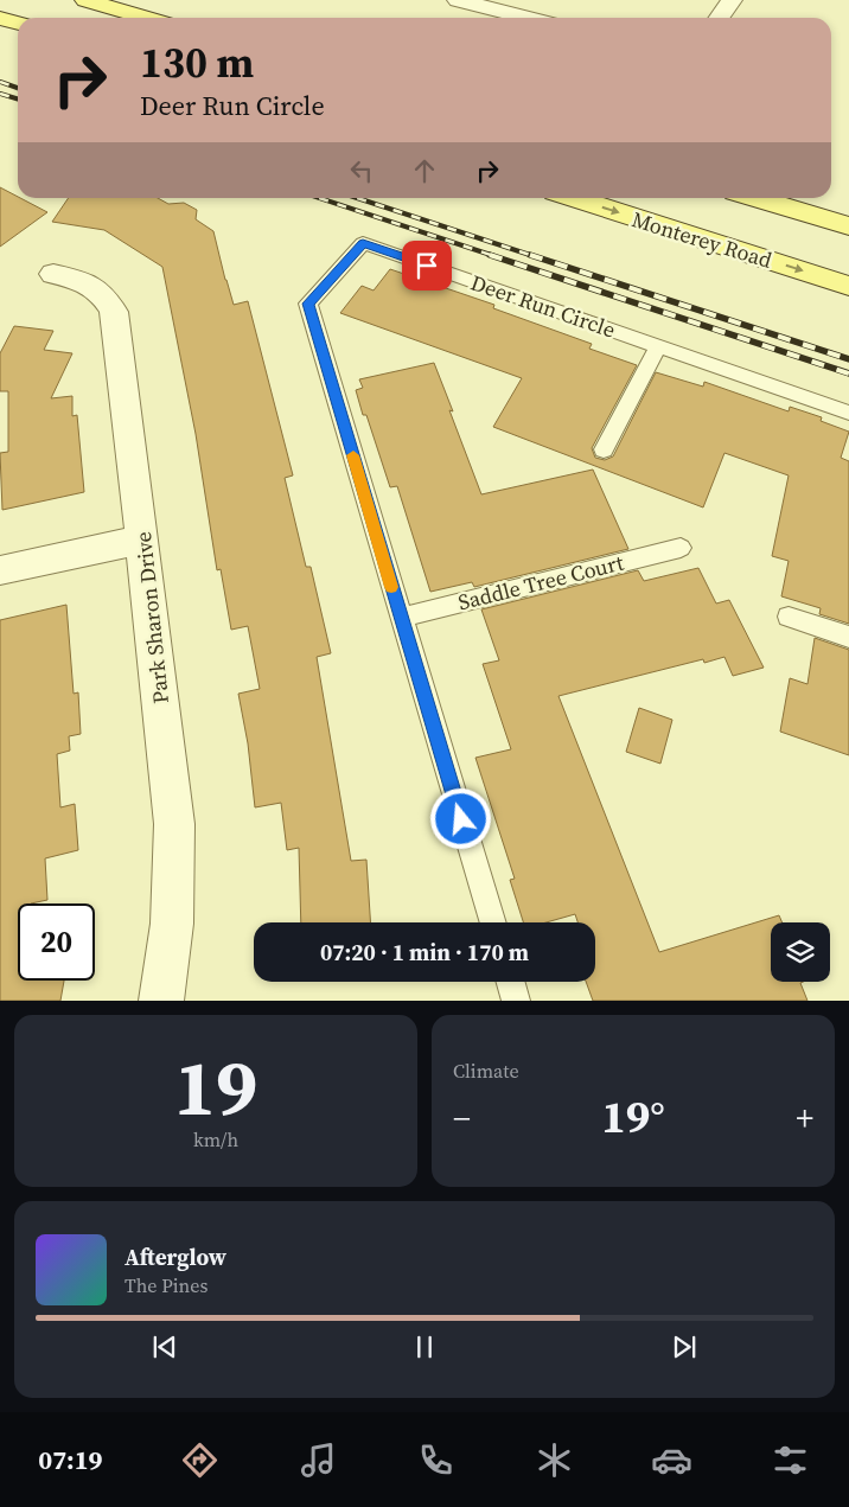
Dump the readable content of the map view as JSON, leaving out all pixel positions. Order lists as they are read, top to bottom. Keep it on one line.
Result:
{"streets":{"main road":["Monterey Road"],"street":["Park Sharon Drive"],"lane":["Deer Run Circle","Saddle Tree Court"]},"crossings":[["Deer Run Circle","Saddle Tree Court"]],"page":{"turn":["130 m","Deer Run Circle"],"limit":"20","trip":"07:20 · 1 min · 170 m","tile":[["19","km/h"],"Climate"],"heat":["−","19°","+"],"song":["Afterglow","The Pines"],"tabs":"07:19"}}
